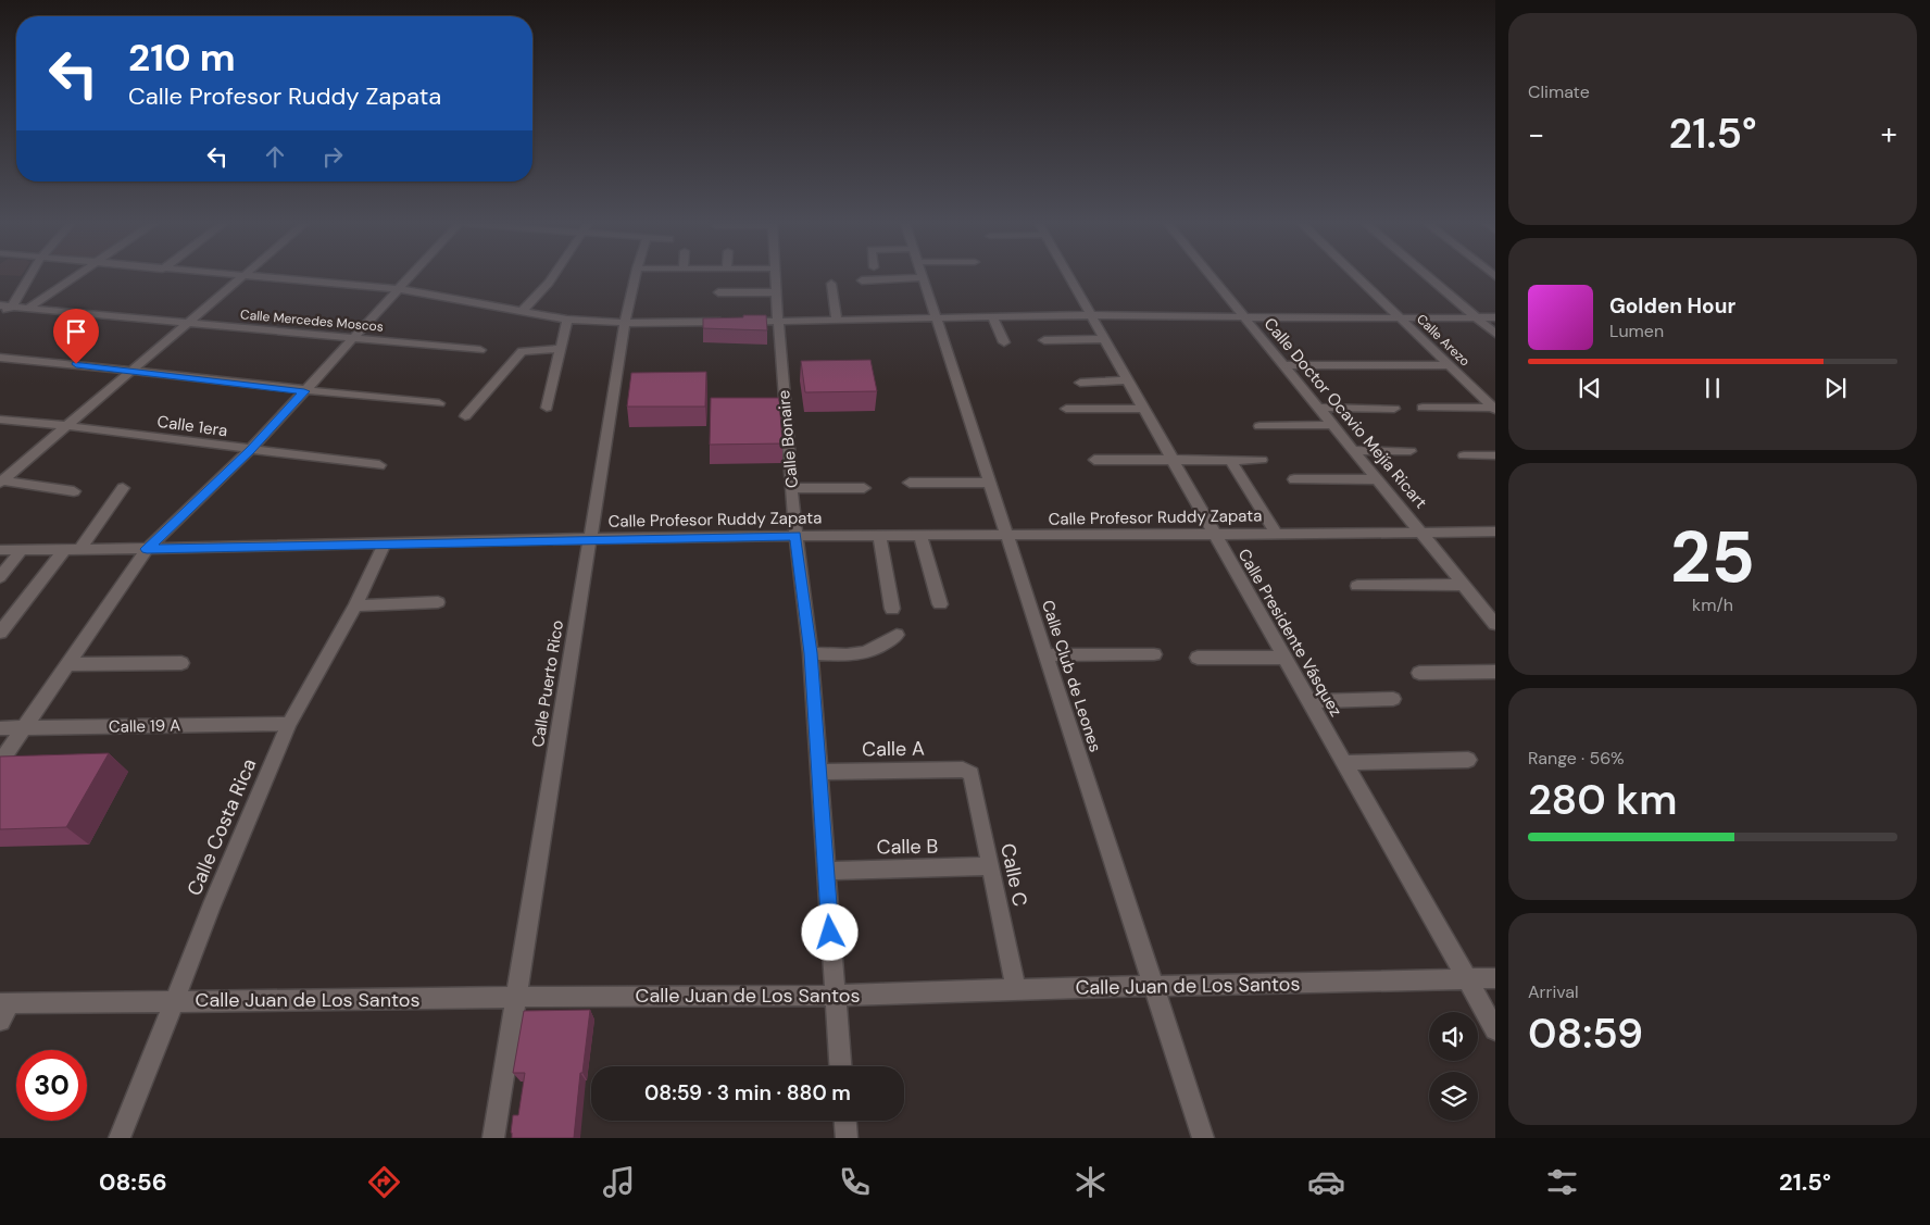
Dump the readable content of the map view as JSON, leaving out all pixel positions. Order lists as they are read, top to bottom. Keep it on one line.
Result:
{"streets":{"street":["Calle Mercedes Moscos","Calle Arezo","Calle Doctor Ocavio Mejía Ricart","Calle 1era","Calle Bonaire","Calle Profesor Ruddy Zapata","Calle Presidente Vásquez","Calle Club de Leones","Calle Puerto Rico","Calle 19 A","Calle A","Calle Costa Rica","Calle B","Calle C","Calle Juan de Los Santos"]},"crossings":[["Calle Doctor Ocavio Mejía Ricart","Calle Profesor Ruddy Zapata"],["Calle Bonaire","Calle Profesor Ruddy Zapata"],["Calle Bonaire","Calle A"],["Calle Bonaire","Calle B"],["Calle Bonaire","Calle Juan de Los Santos"],["Calle Profesor Ruddy Zapata","Calle Presidente Vásquez"],["Calle Profesor Ruddy Zapata","Calle Club de Leones"],["Calle Profesor Ruddy Zapata","Calle Puerto Rico"],["Calle Profesor Ruddy Zapata","Calle Costa Rica"],["Calle Presidente Vásquez","Calle Juan de Los Santos"],["Calle Club de Leones","Calle Juan de Los Santos"],["Calle Puerto Rico","Calle Juan de Los Santos"],["Calle 19 A","Calle Costa Rica"],["Calle A","Calle C"],["Calle Costa Rica","Calle Juan de Los Santos"],["Calle B","Calle C"],["Calle C","Calle Juan de Los Santos"]],"page":{"tile":["Climate",["25","km/h"],["Range · 56%","280 km"],["Arrival","08:59"]],"turn":["210 m","Calle Profesor Ruddy Zapata"],"heat":["−","21.5°","+"],"song":["Golden Hour","Lumen"],"limit":"30","trip":"08:59 · 3 min · 880 m","tabs":["08:56","21.5°"]}}
